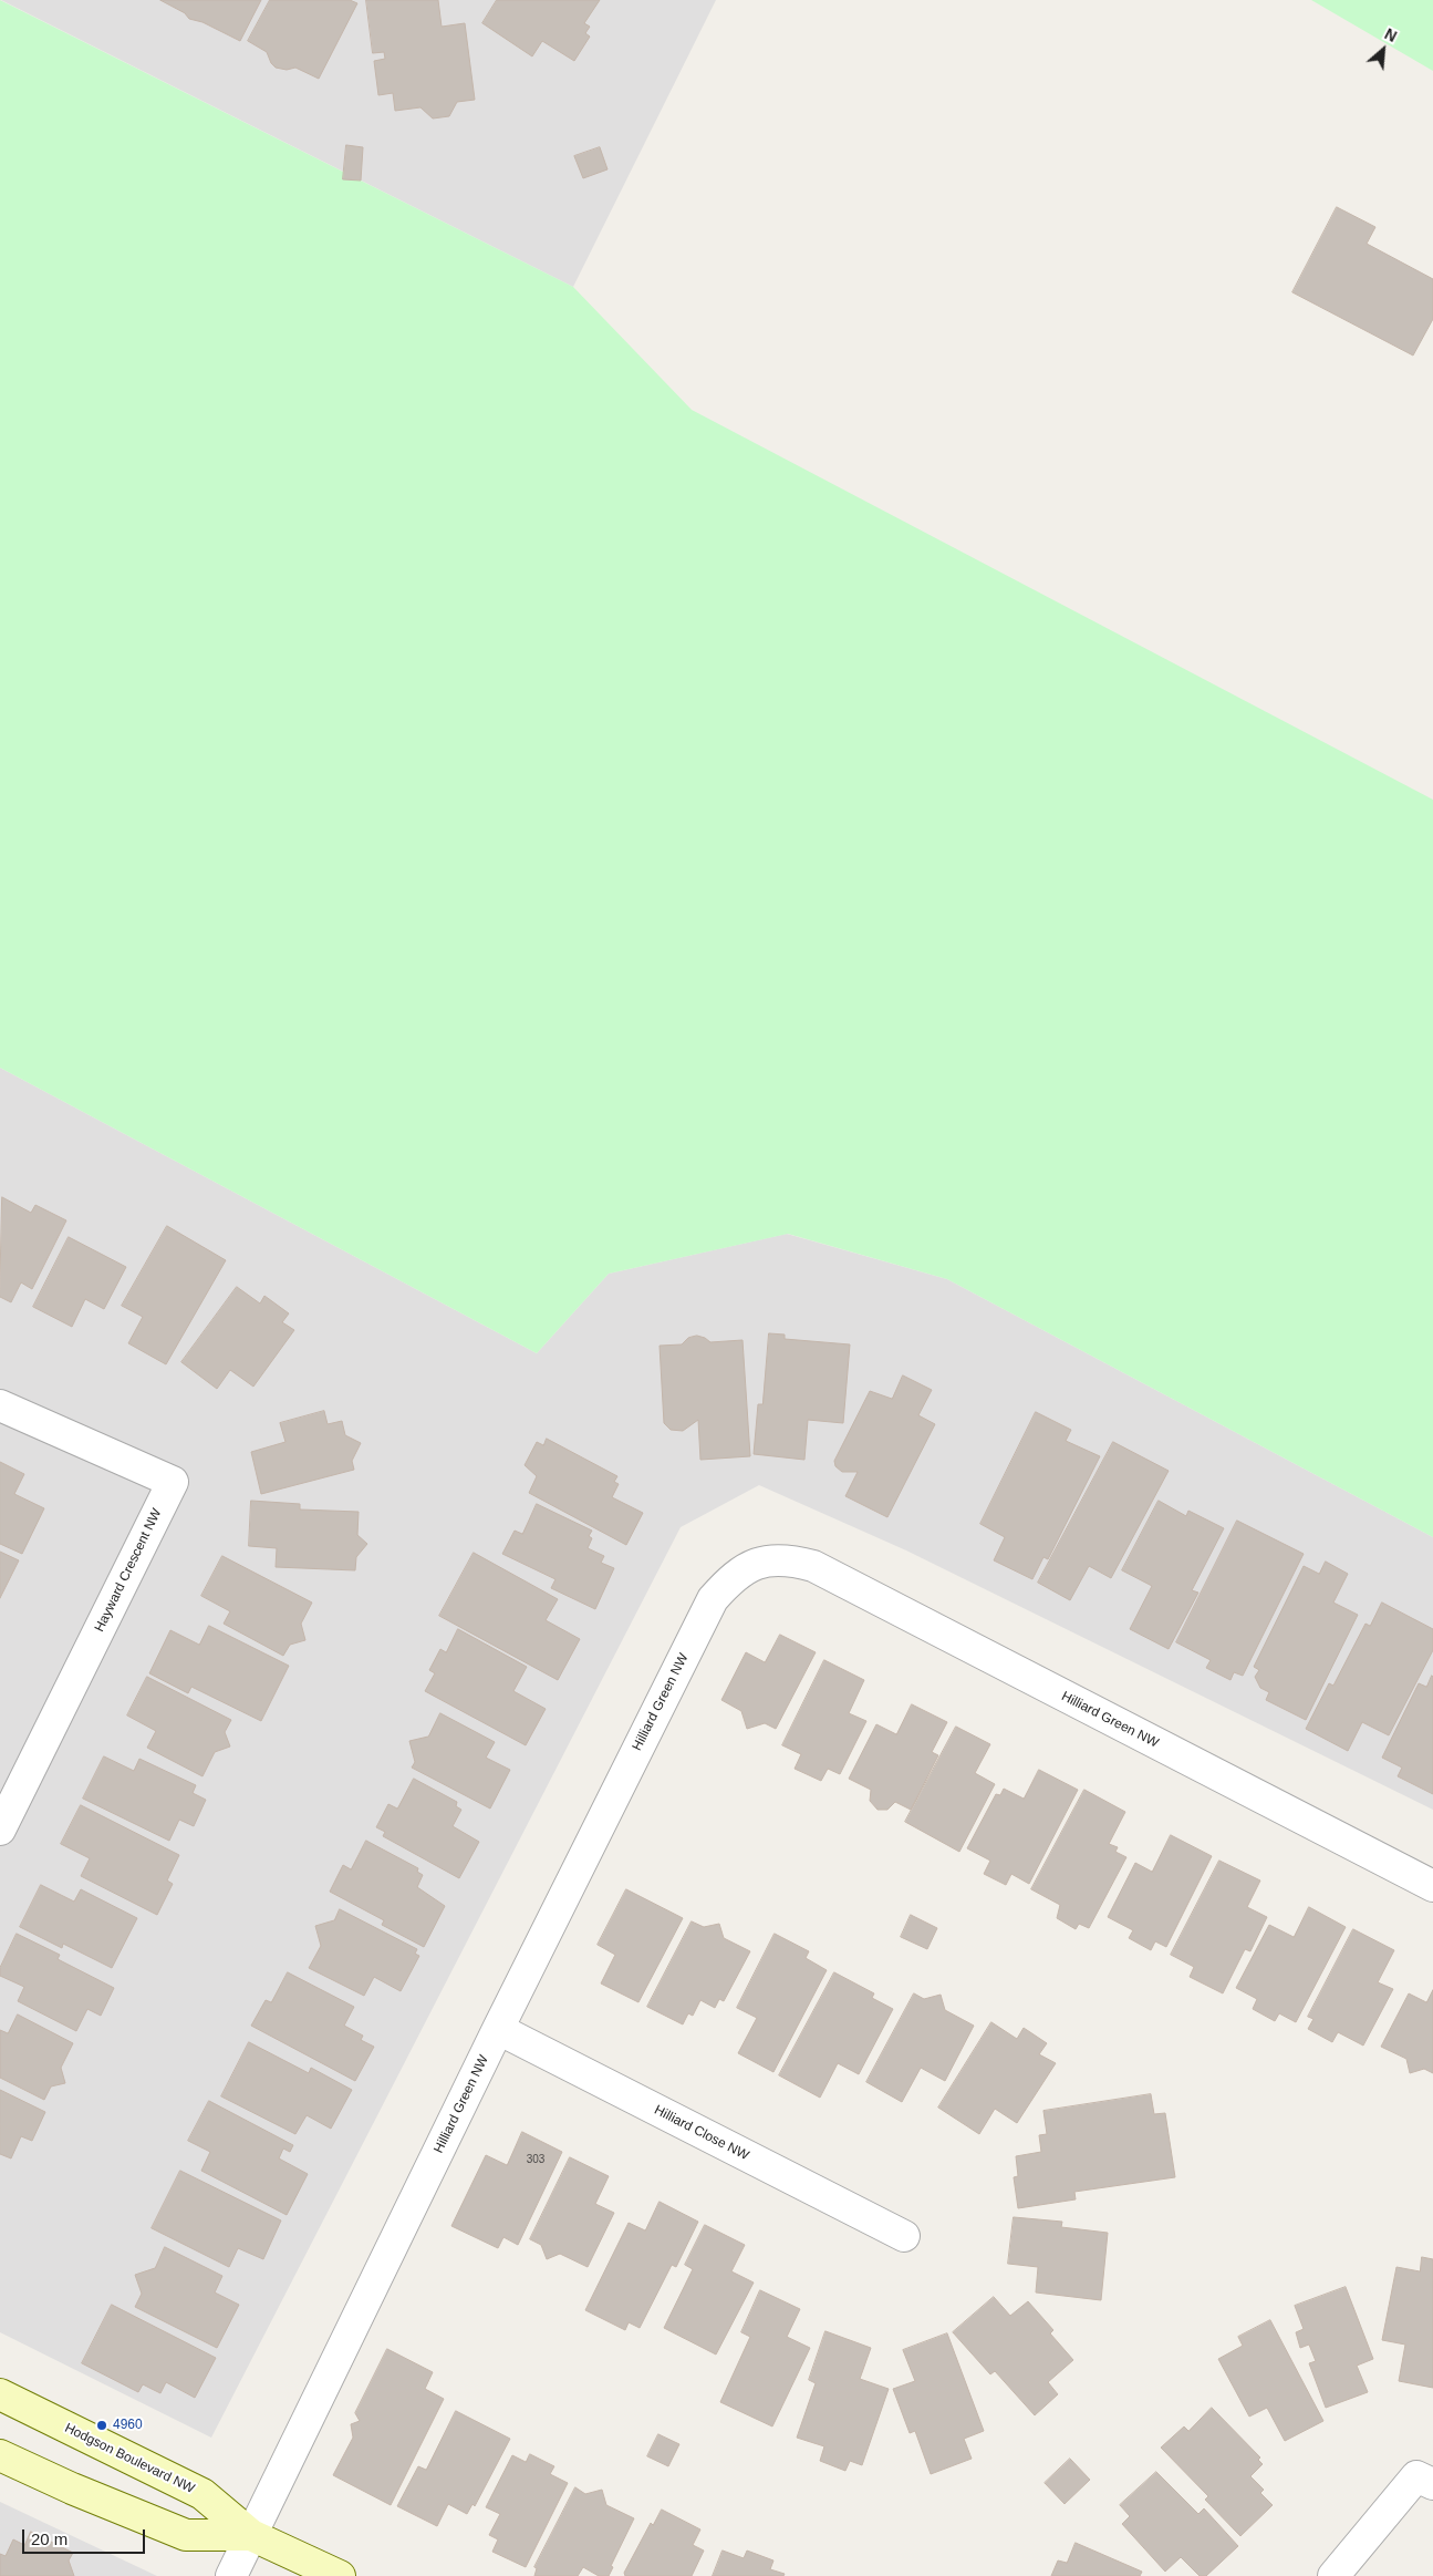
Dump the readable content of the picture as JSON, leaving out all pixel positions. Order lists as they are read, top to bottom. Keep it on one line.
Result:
{"streets":{"street":["Hayward Crescent NW","Hilliard Green NW","Hilliard Close NW","Hodgson Boulevard NW"]},"crossings":[["Hilliard Green NW","Hilliard Close NW"],["Hilliard Green NW","Hodgson Boulevard NW"]],"places":["4960"],"house_numbers":["303"],"scale_bar":"20 m","north":"top right"}
